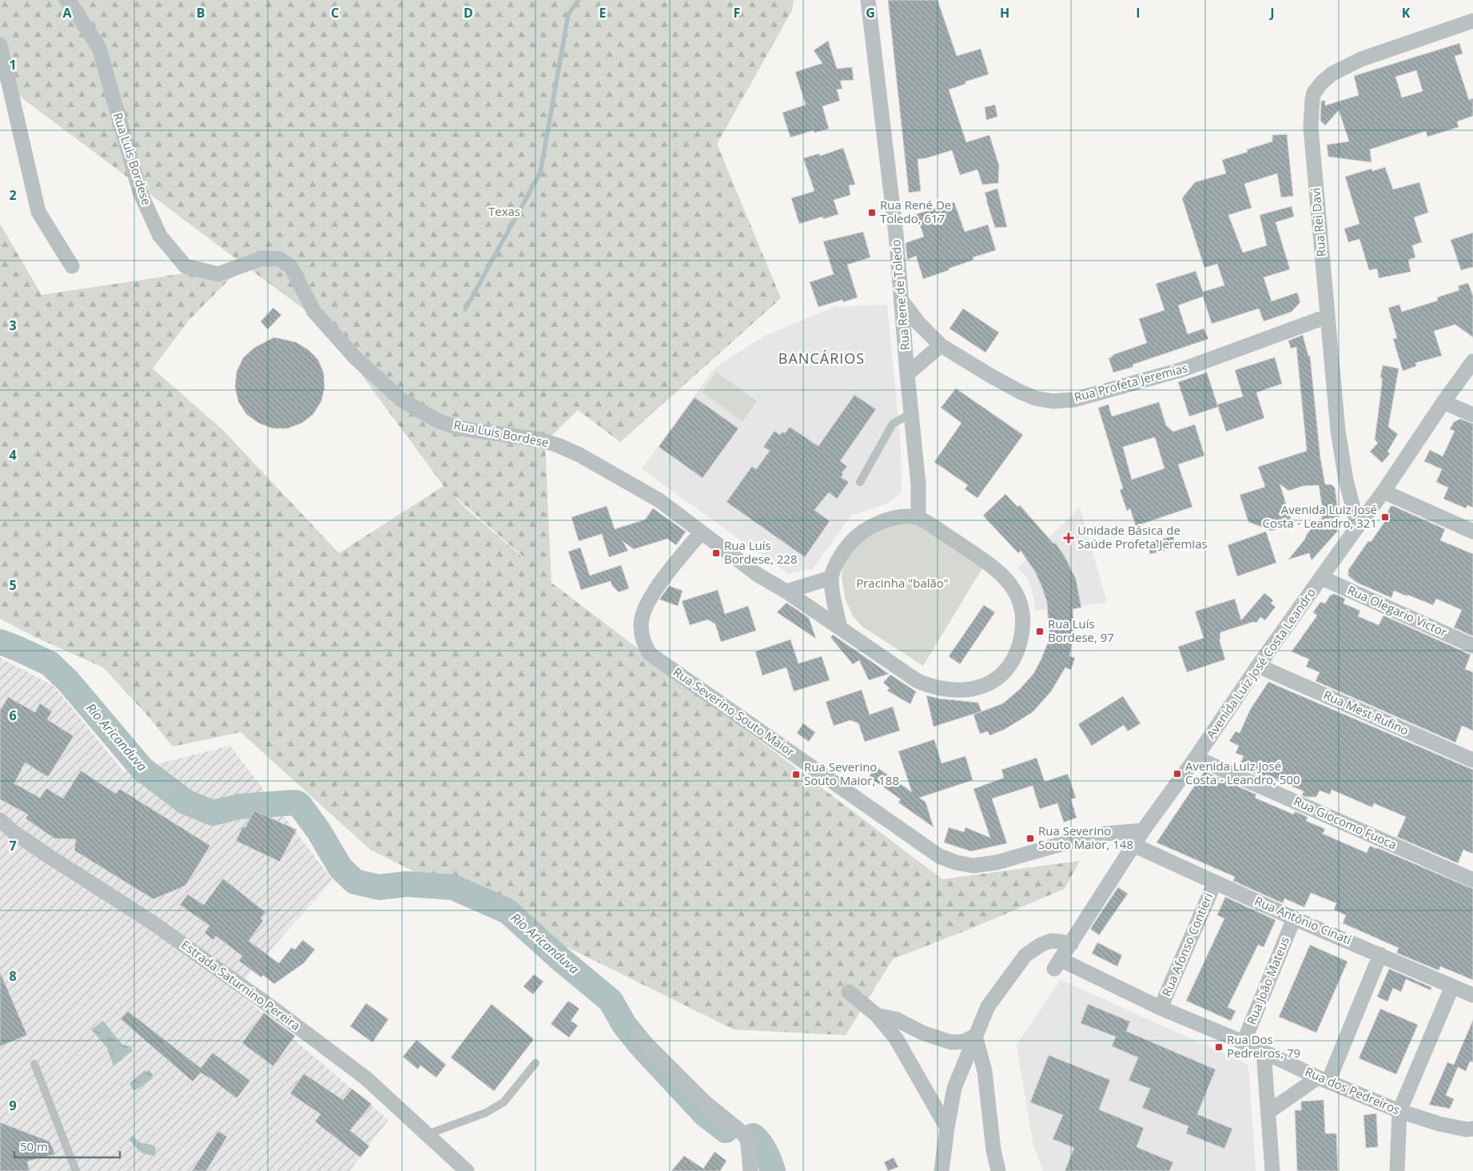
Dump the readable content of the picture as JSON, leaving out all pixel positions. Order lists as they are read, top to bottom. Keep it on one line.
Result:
{"streets":{"street":["Rua Luis Bordese","Rua Rei Davi","Rua Rene de Toledo","Rua Profeta Jeremias","Rua Olegario Victor","Avenida Luiz José Costa Leandro","Rua Severino Souto Maior","Rua Mest Rufino","Rua Giocomo Fuoca","Rua Antônio Cinati","Rua Afonso Contieri","Rua João Mateus","Estrada Saturnino Pereira","Rua dos Pedreiros"]},"crossings":[["Rua Luis Bordese","Rua Rene de Toledo"],["Rua Luis Bordese","Rua Severino Souto Maior"],["Rua Rei Davi","Rua Profeta Jeremias"],["Rua Rei Davi","Avenida Luiz José Costa Leandro"],["Rua Rene de Toledo","Rua Profeta Jeremias"],["Rua Olegario Victor","Avenida Luiz José Costa Leandro"],["Avenida Luiz José Costa Leandro","Rua Severino Souto Maior"],["Avenida Luiz José Costa Leandro","Rua Mest Rufino"],["Avenida Luiz José Costa Leandro","Rua Giocomo Fuoca"],["Avenida Luiz José Costa Leandro","Rua Antônio Cinati"],["Avenida Luiz José Costa Leandro","Rua dos Pedreiros"],["Rua Antônio Cinati","Rua Afonso Contieri"],["Rua Antônio Cinati","Rua João Mateus"],["Rua Afonso Contieri","Rua dos Pedreiros"],["Rua João Mateus","Rua dos Pedreiros"]],"districts":["BANCÁRIOS"],"water":["Rio Aricanduva"],"parks":["Texas","Pracinha \"balão\""],"places":{"transit":["Rua René De Toledo, 617","Avenida Luiz José Costa - Leandro, 321","Rua Luís Bordese, 228","Rua Luís Bordese, 97","Avenida Luiz José Costa - Leandro, 500","Rua Severino Souto Maior, 188","Rua Severino Souto Maior, 148","Rua Dos Pedreiros, 79"],"health":["Unidade Básica de Saúde Profeta Jeremias"]},"scale_bar":"50 m","grid":{"columns":["A","B","C","D","E","F","G","H","I","J","K"],"rows":["1","2","3","4","5","6","7","8","9"]}}
